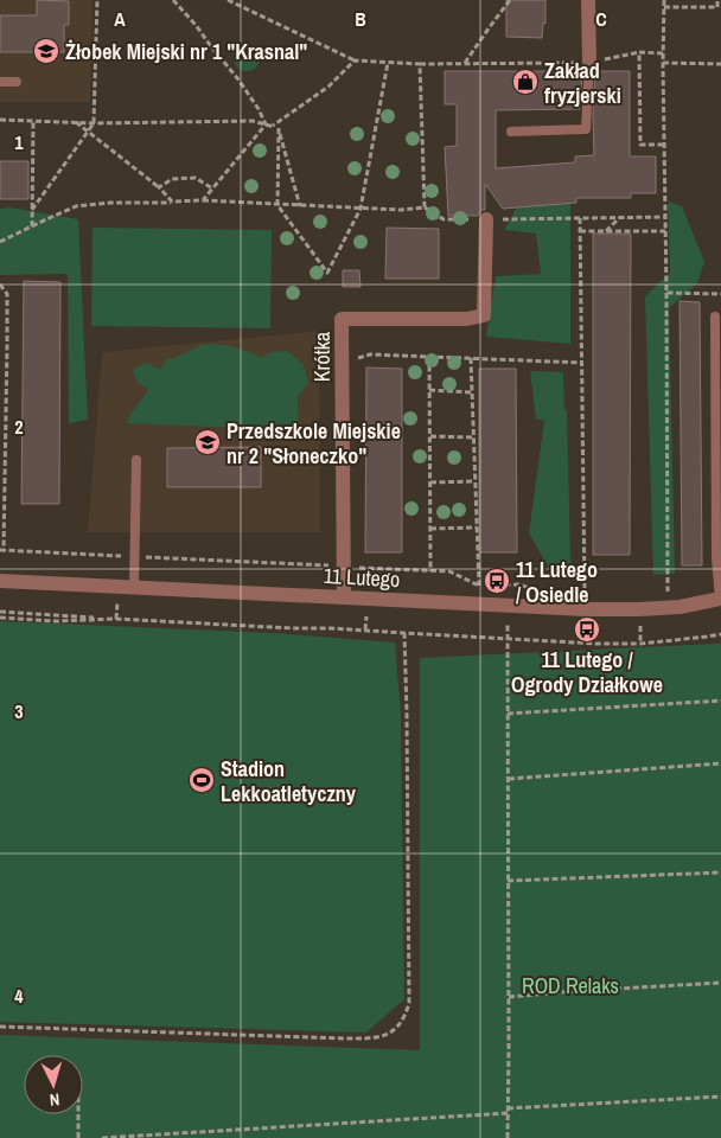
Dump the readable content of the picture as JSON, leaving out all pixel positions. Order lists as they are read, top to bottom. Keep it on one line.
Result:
{"streets":{"street":["Krótka","11 Lutego"]},"crossings":[["Krótka","11 Lutego"]],"parks":["ROD Relaks"],"places":{"school or university":["Żłobek Miejski nr 1 \"Krasnal\"","Przedszkole Miejskie nr 2 \"Słoneczko\""],"shop":["Zakład fryzjerski"],"bus stop":["11 Lutego / Osiedle","11 Lutego / Ogrody Działkowe"],"sports":["Stadion Lekkoatletyczny"]},"north":"bottom","grid":{"columns":["A","B","C"],"rows":["1","2","3","4"]}}
